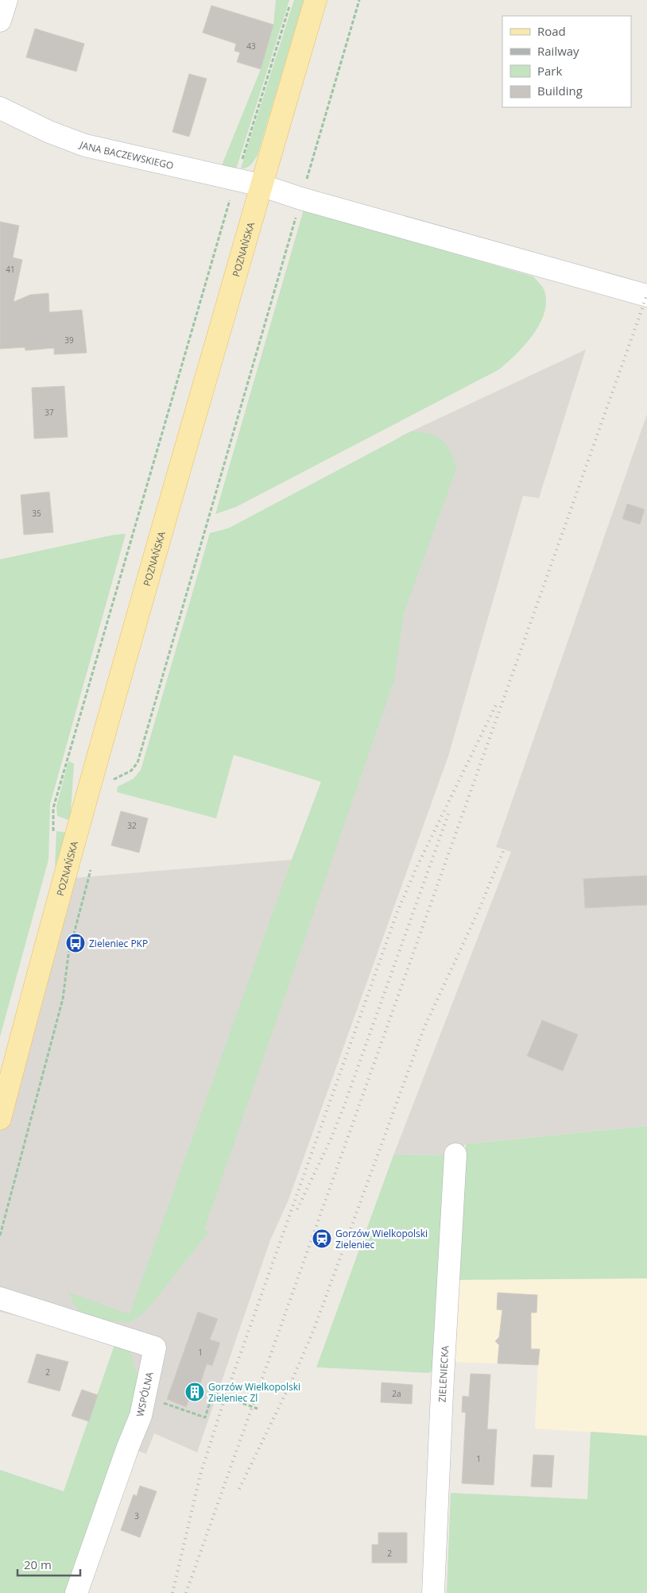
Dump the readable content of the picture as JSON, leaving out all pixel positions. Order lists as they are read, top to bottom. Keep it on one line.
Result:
{"streets":{"main road":["POZNAŃSKA"],"street":["JANA BACZEWSKIEGO","ZIELENIECKA","WSPÓLNA"]},"crossings":[["JANA BACZEWSKIEGO","POZNAŃSKA"]],"places":{"bus stop":["Zieleniec PKP"],"station":["Gorzów Wielkopolski Zieleniec"],"building":["Gorzów Wielkopolski Zieleniec Zl"]},"house_numbers":["43","41","39","37","35","32","1","2","2a","1","3","2"],"legend":["Road","Railway","Park","Building"],"scale_bar":"20 m"}
